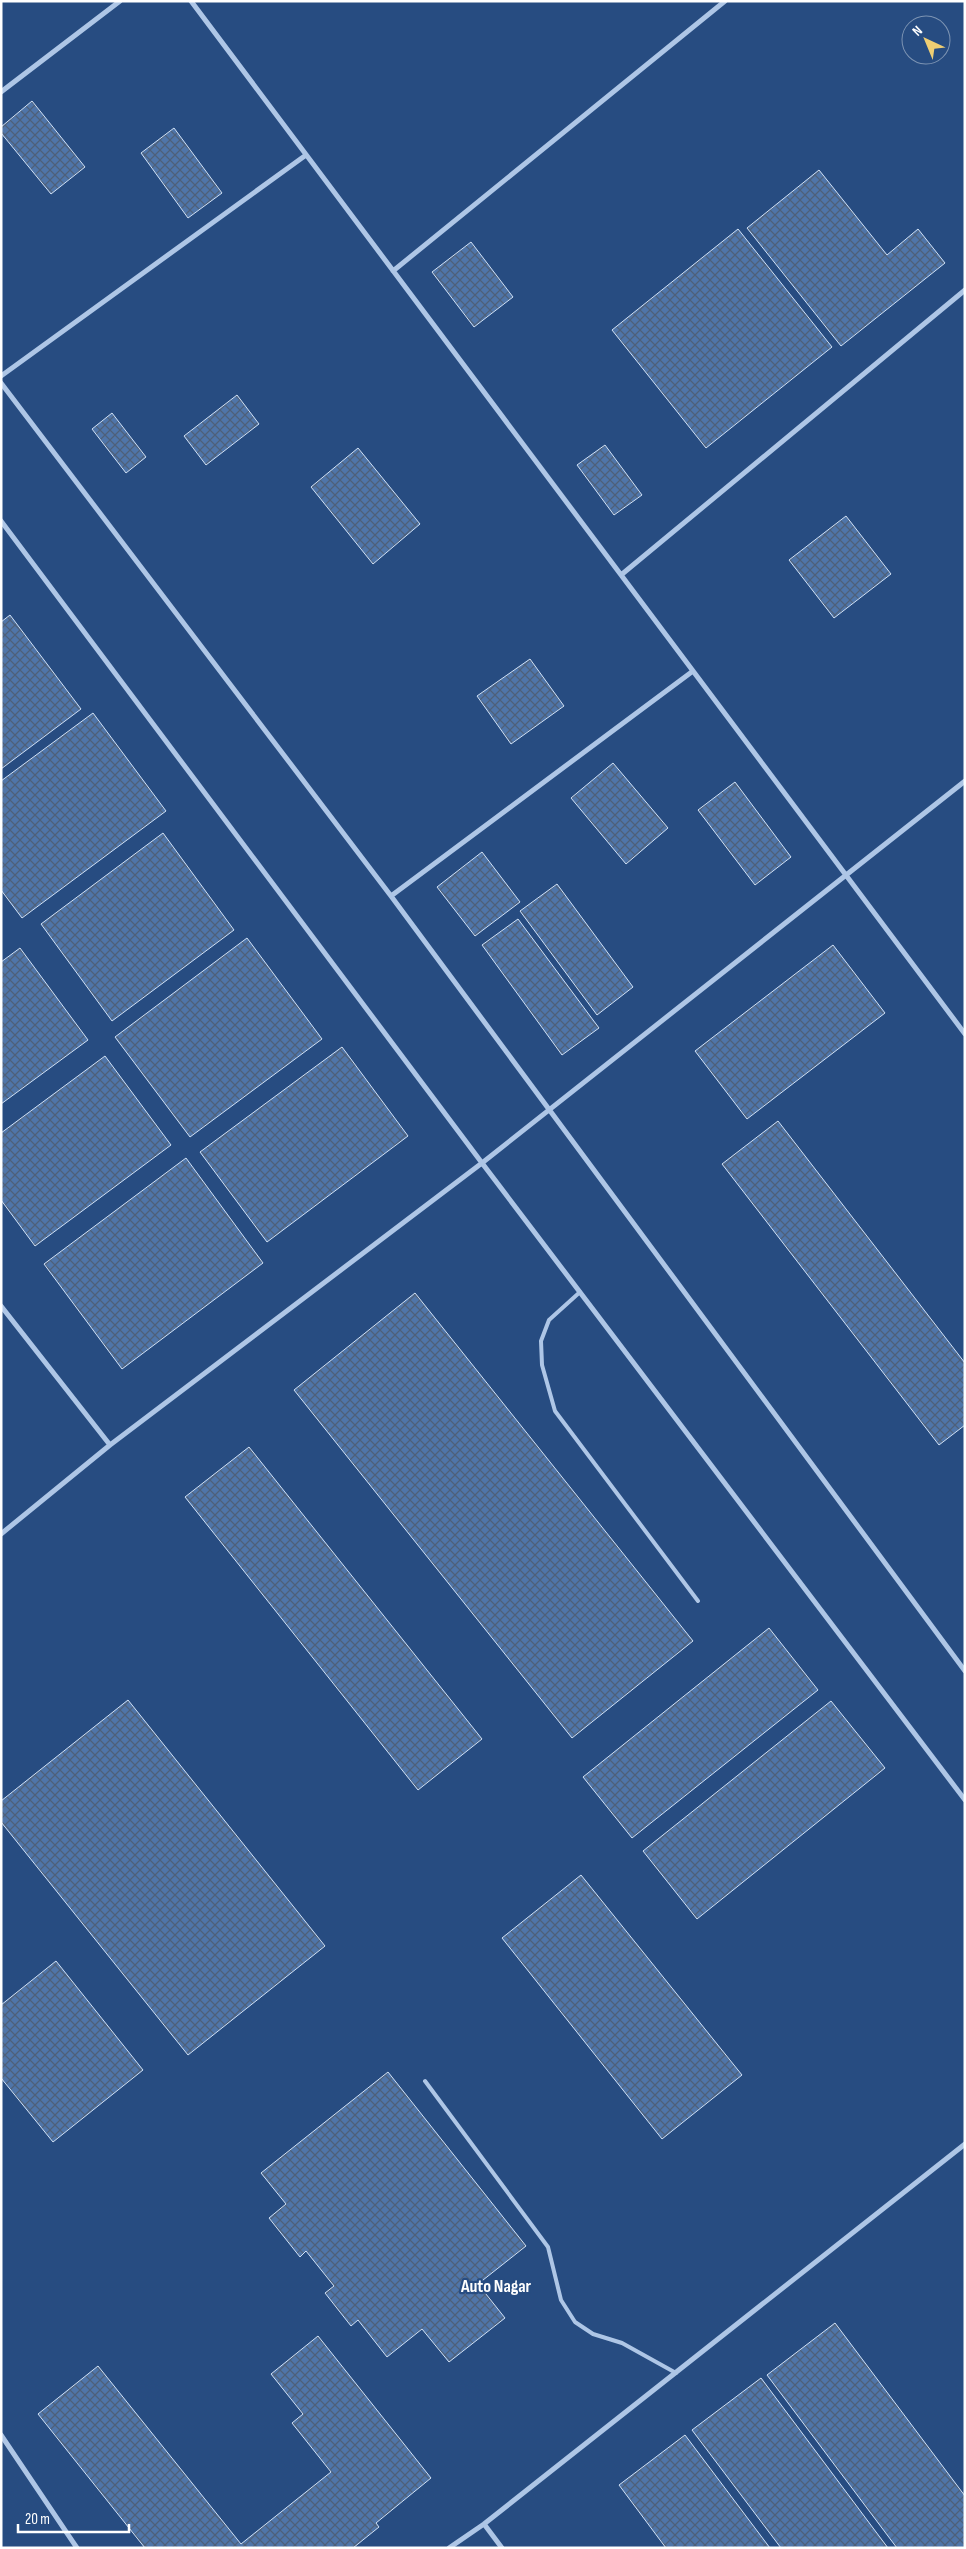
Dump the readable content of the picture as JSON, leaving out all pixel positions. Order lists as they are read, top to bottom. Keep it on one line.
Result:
{"districts":["Auto Nagar"],"scale_bar":"20 m","north":"top left"}
